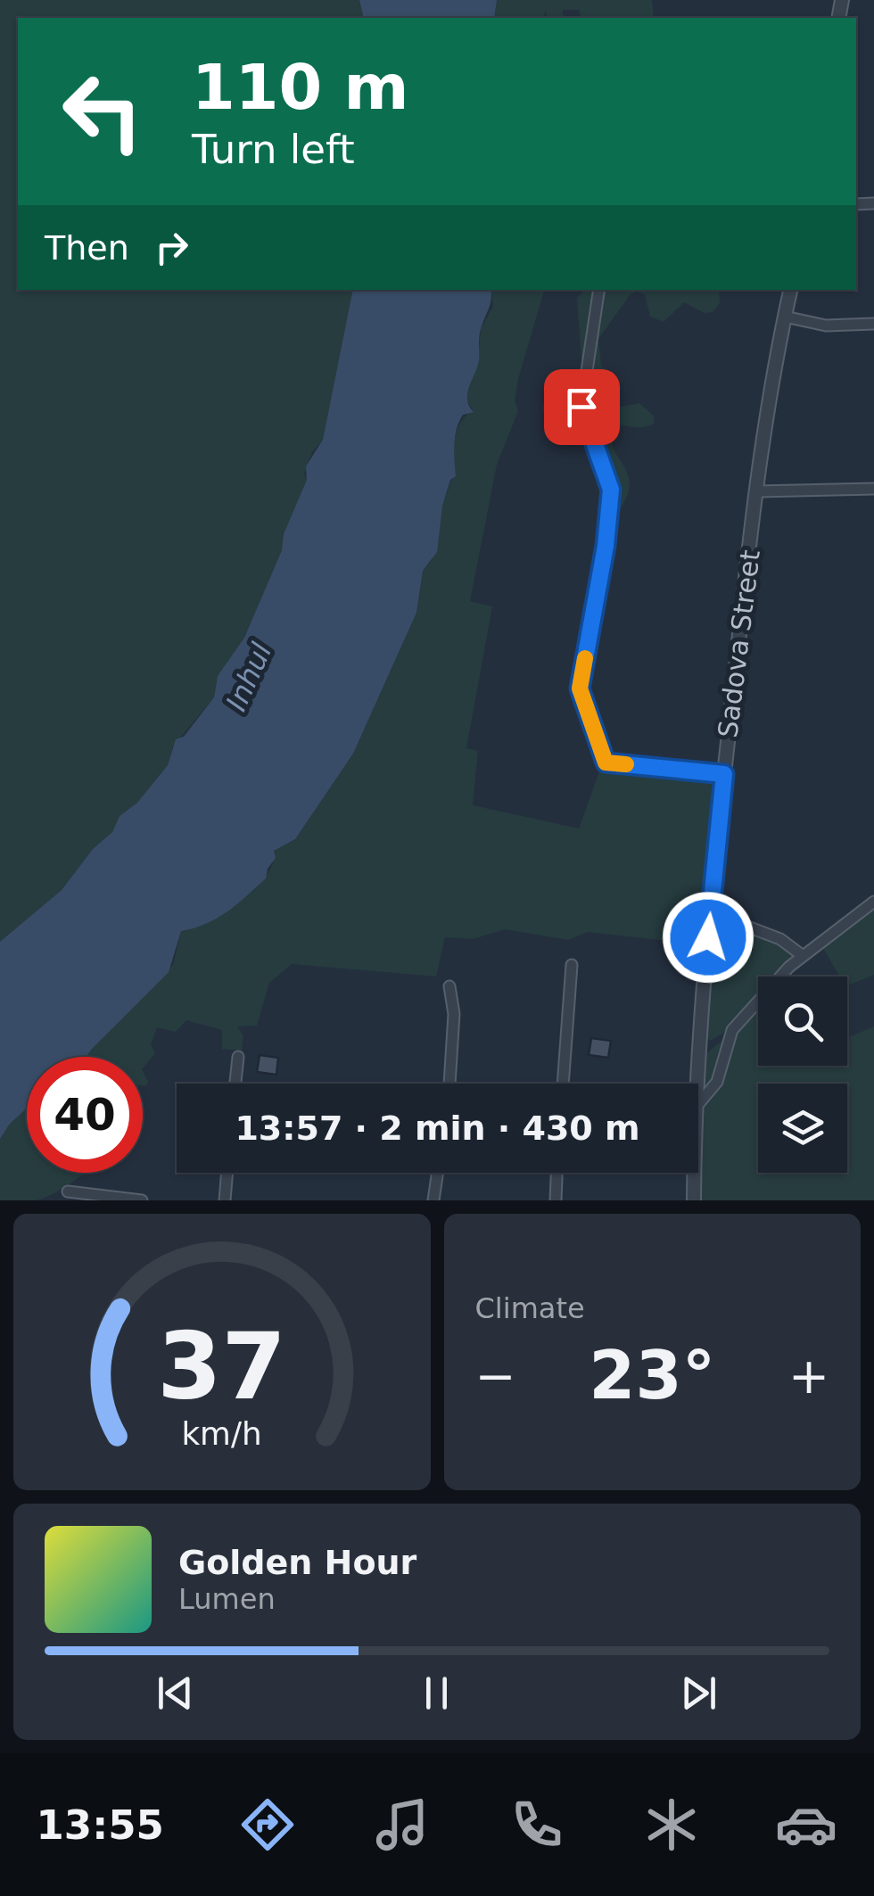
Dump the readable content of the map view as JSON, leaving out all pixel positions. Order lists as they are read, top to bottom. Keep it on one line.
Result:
{"streets":{"street":["Sadova Street"]},"water":["Inhul"],"page":{"turn":["110 m","Turn left"],"then":"Then","limit":"40","trip":"13:57 · 2 min · 430 m","tile":"Climate","heat":["−","23°","+"],"song":["Golden Hour","Lumen"],"tabs":"13:55","gauge":["37","km/h"]}}
